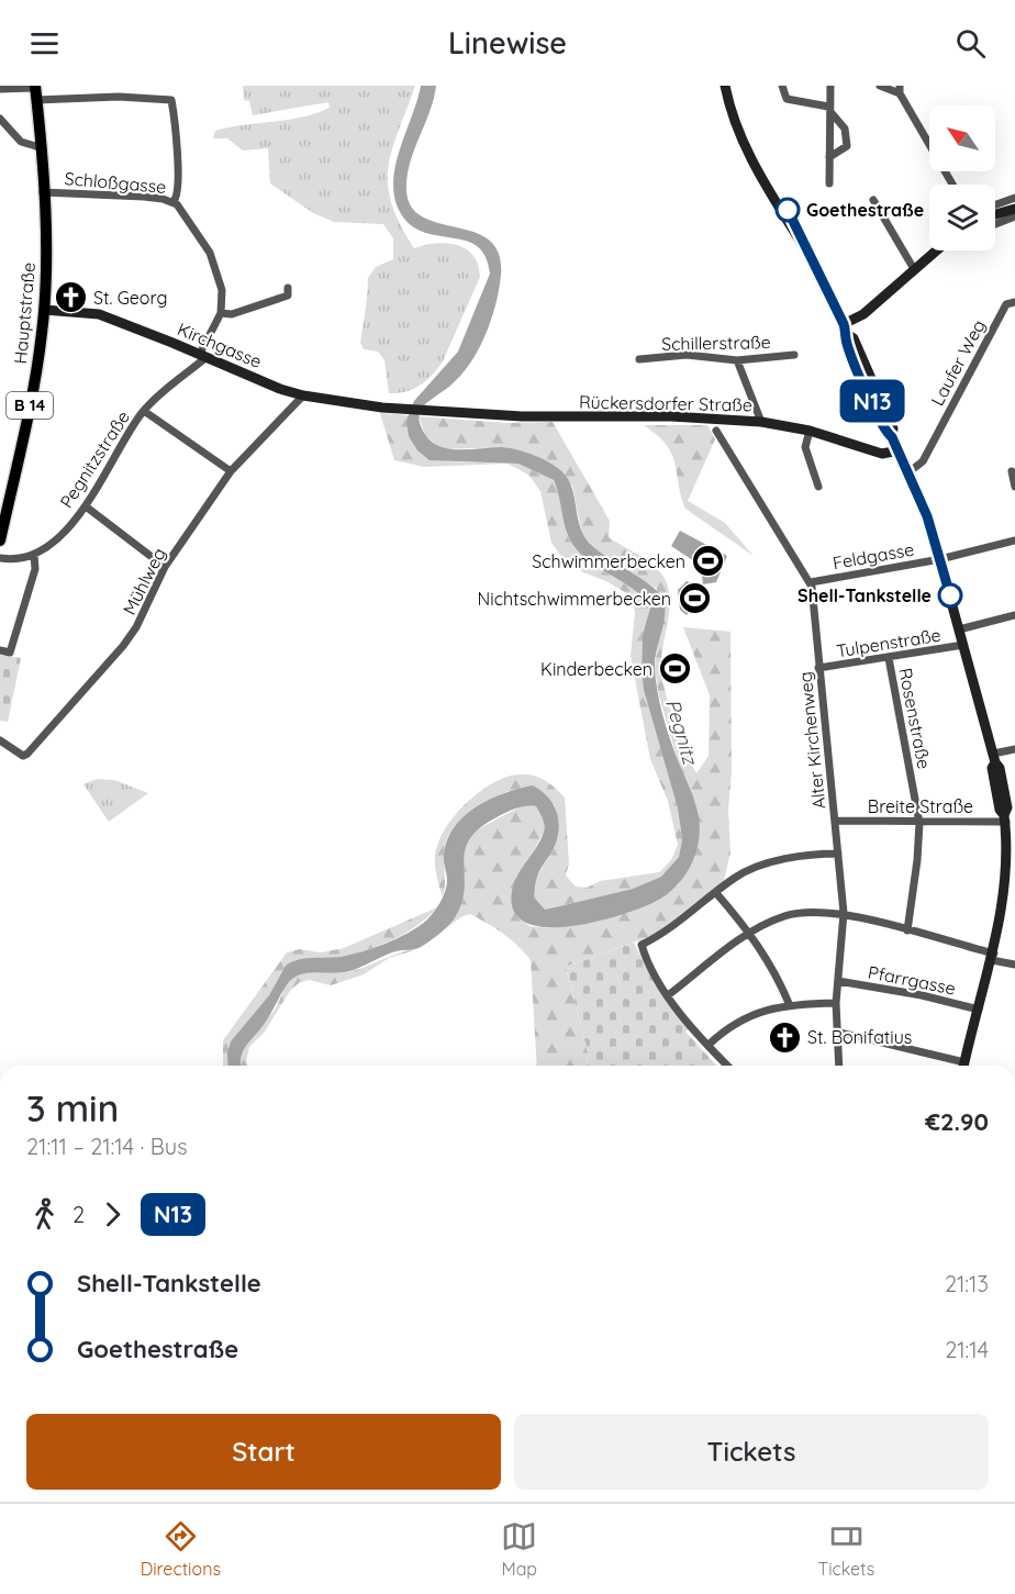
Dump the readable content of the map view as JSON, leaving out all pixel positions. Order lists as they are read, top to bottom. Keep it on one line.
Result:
{"streets":{"main road":["Hauptstraße","Kirchgasse","Rückersdorfer Straße","B 14"],"street":["Schloßgasse","Schillerstraße","Laufer Weg","Pegnitzstraße","Feldgasse","Mühlweg","Tulpenstraße","Rosenstraße","Alter Kirchenweg","Breite Straße","Pfarrgasse"]},"crossings":[["Schloßgasse","Hauptstraße"],["Hauptstraße","Kirchgasse"],["Kirchgasse","Rückersdorfer Straße"],["Kirchgasse","Pegnitzstraße"],["Kirchgasse","Mühlweg"],["Feldgasse","Alter Kirchenweg"],["Tulpenstraße","Rosenstraße"],["Tulpenstraße","Alter Kirchenweg"],["Rosenstraße","Breite Straße"],["Alter Kirchenweg","Breite Straße"],["Alter Kirchenweg","Pfarrgasse"]],"water":["Pegnitz"],"places":{"other":["Goethestraße","Shell-Tankstelle"],"church":["St. Georg","St. Bonifatius"],"sports":["Schwimmerbecken","Nichtschwimmerbecken","Kinderbecken"]},"lines":["bus line N13"],"north":"top left","page":{"header":"Linewise","on_map":"N13","heading":["3 min","21:11 – 21:14 · Bus","€2.90"],"legs":["2","N13"],"list":[{"name":"Shell-Tankstelle","value":"21:13"},{"name":"Goethestraße","value":"21:14"}],"buttons":["Start","Tickets"],"tabs":["Directions","Map","Tickets"]}}
